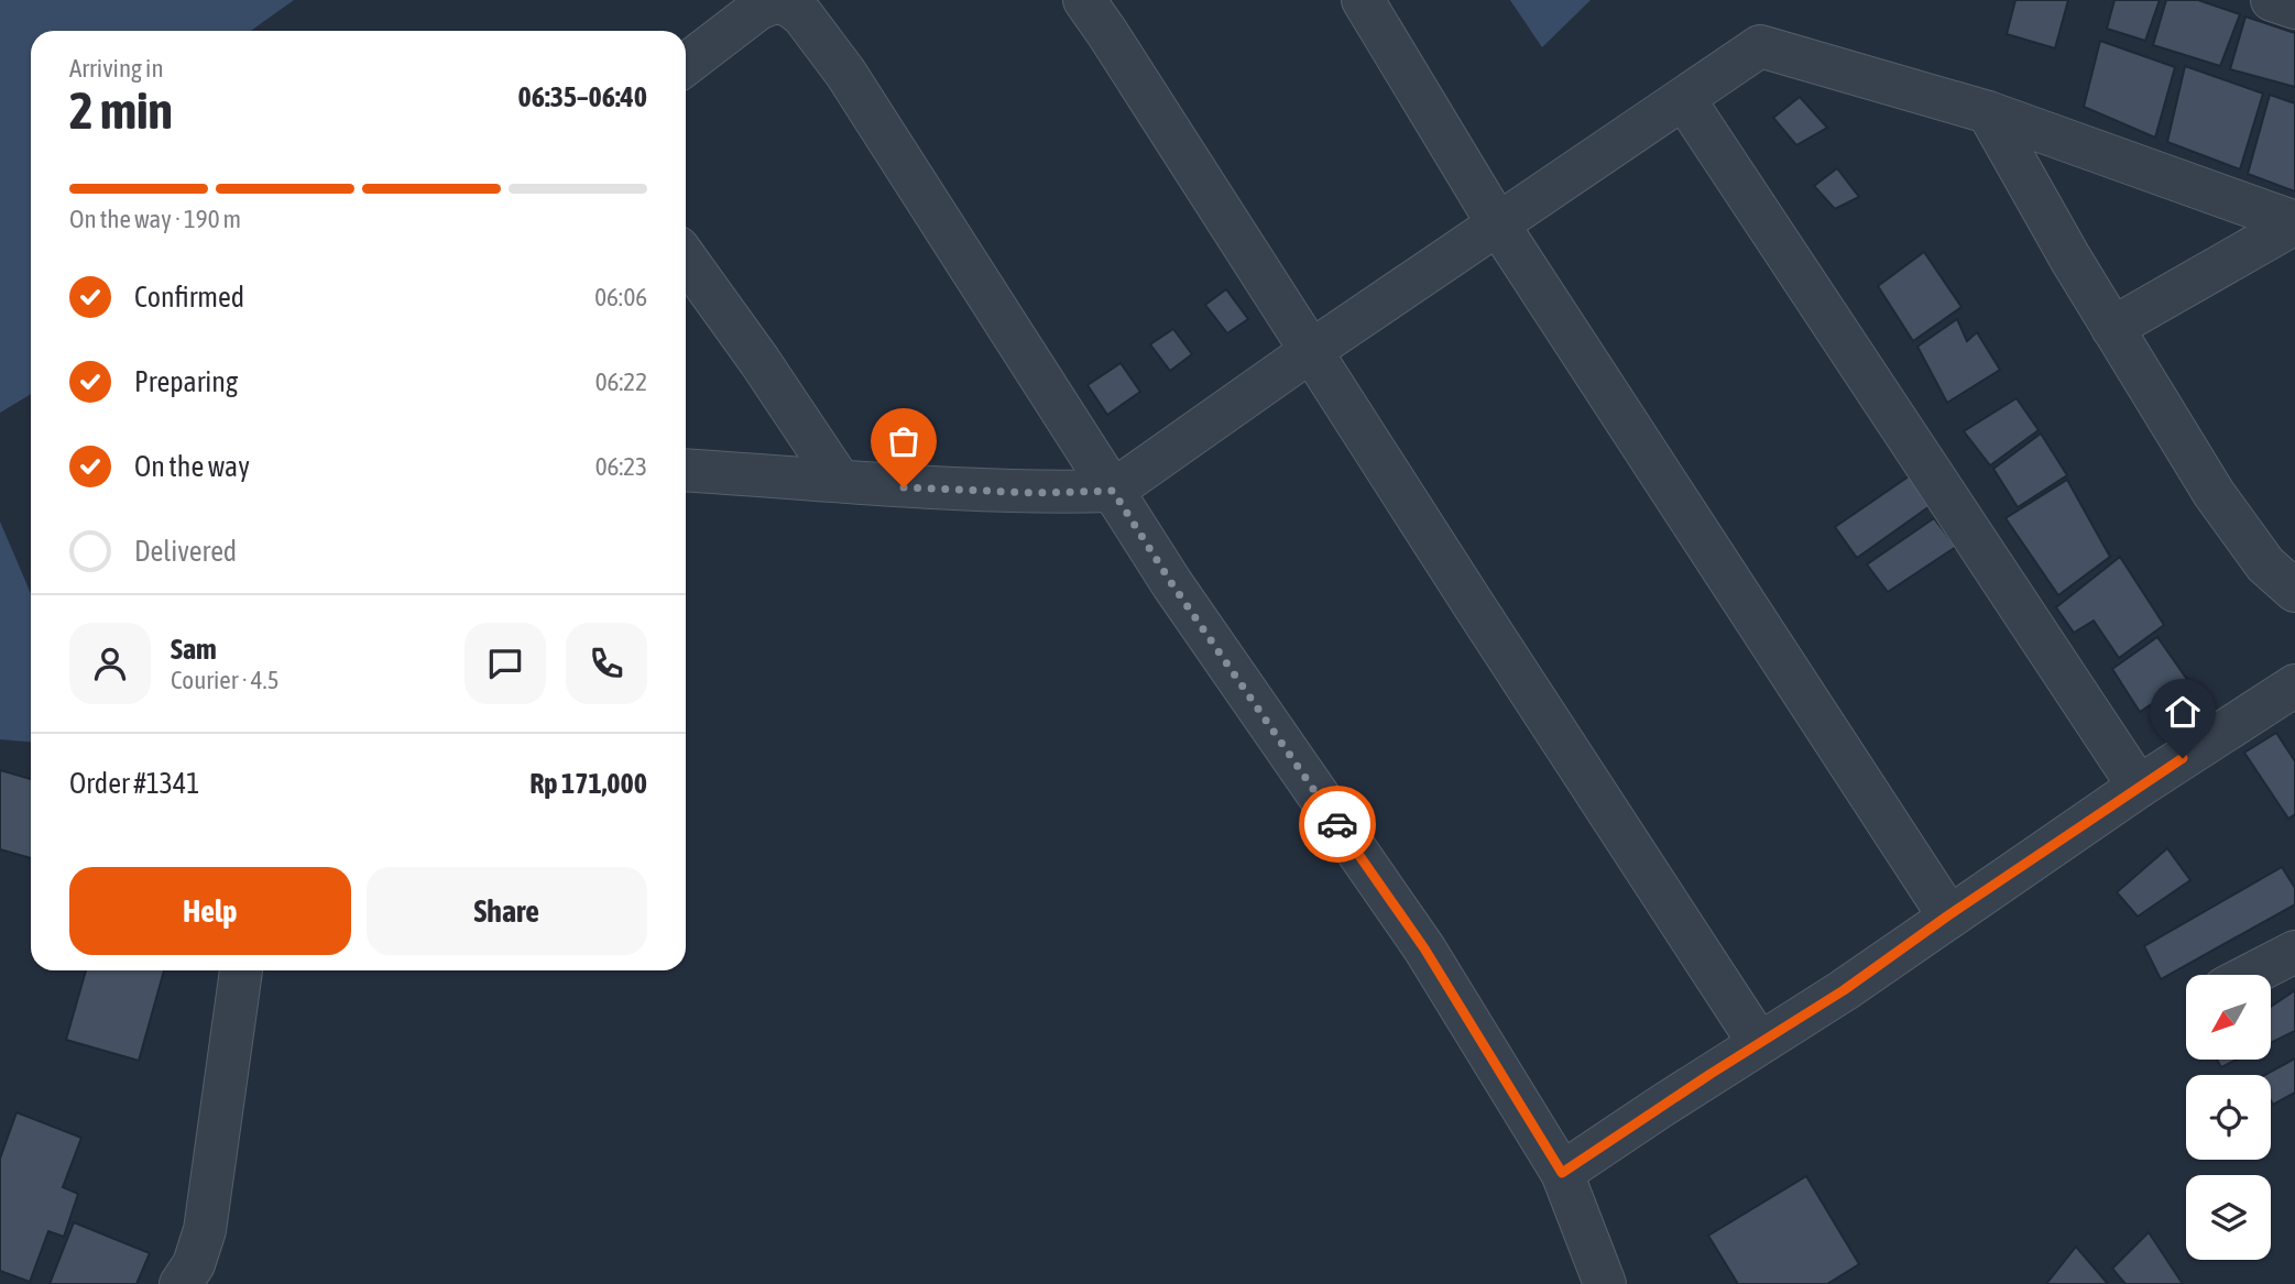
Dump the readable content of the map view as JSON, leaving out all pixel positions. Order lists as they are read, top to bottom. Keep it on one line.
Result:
{"north":"bottom left","page":{"heading":["2 min","Arriving in","06:35–06:40"],"panel":["Sam","Courier · 4.5","Order #1341","Rp 171,000"],"bar":"On the way · 190 m","list":[["Confirmed","06:06"],["Preparing","06:22"],["On the way","06:23"],"Delivered"],"buttons":["Help","Share"]}}
